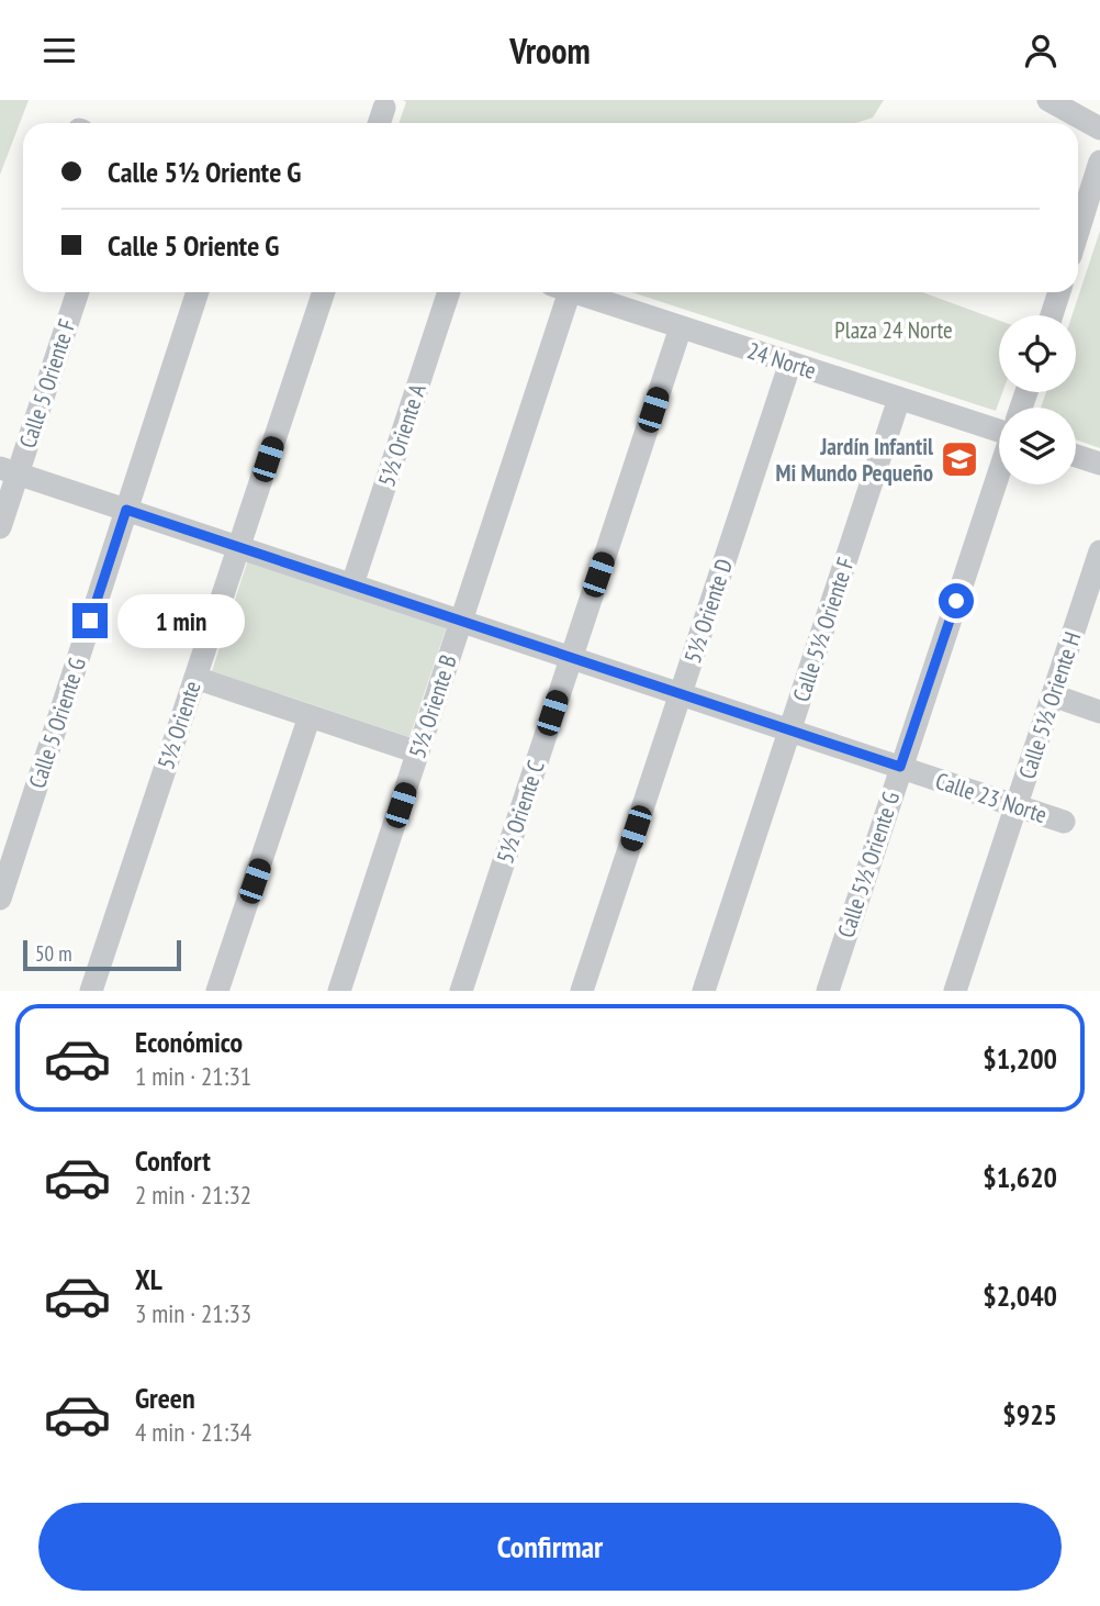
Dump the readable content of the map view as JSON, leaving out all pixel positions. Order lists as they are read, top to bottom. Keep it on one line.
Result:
{"streets":{"street":["24 Norte","Calle 5 Oriente F","5½ Oriente A","5½ Oriente D","Calle 5½ Oriente F","Calle 5½ Oriente H","5½ Oriente B","Calle 5 Oriente G","5½ Oriente","Calle 23 Norte","5½ Oriente C","Calle 5½ Oriente G"]},"crossings":[["24 Norte","5½ Oriente D"],["24 Norte","Calle 5½ Oriente F"],["24 Norte","5½ Oriente C"],["Calle 5 Oriente F","Calle 23 Norte"],["5½ Oriente A","Calle 23 Norte"],["5½ Oriente D","Calle 23 Norte"],["Calle 5½ Oriente F","Calle 23 Norte"],["Calle 5½ Oriente H","Calle 23 Norte"],["5½ Oriente B","Calle 23 Norte"],["Calle 5 Oriente G","Calle 23 Norte"],["5½ Oriente","Calle 23 Norte"],["Calle 23 Norte","5½ Oriente C"],["Calle 23 Norte","Calle 5½ Oriente G"]],"parks":["Plaza 24 Norte"],"places":{"school or university":["Jardín Infantil Mi Mundo Pequeño"]},"scale_bar":"50 m","page":{"header":"Vroom","banner":["Calle 5½ Oriente G","Calle 5 Oriente G"],"bubble":"1 min","scale":"50 m","list":[{"name":"Económico","note":"1 min · 21:31","value":"$1,200"},{"name":"Confort","note":"2 min · 21:32","value":"$1,620"},{"name":"XL","note":"3 min · 21:33","value":"$2,040"},{"name":"Green","note":"4 min · 21:34","value":"$925"}],"buttons":"Confirmar"}}
